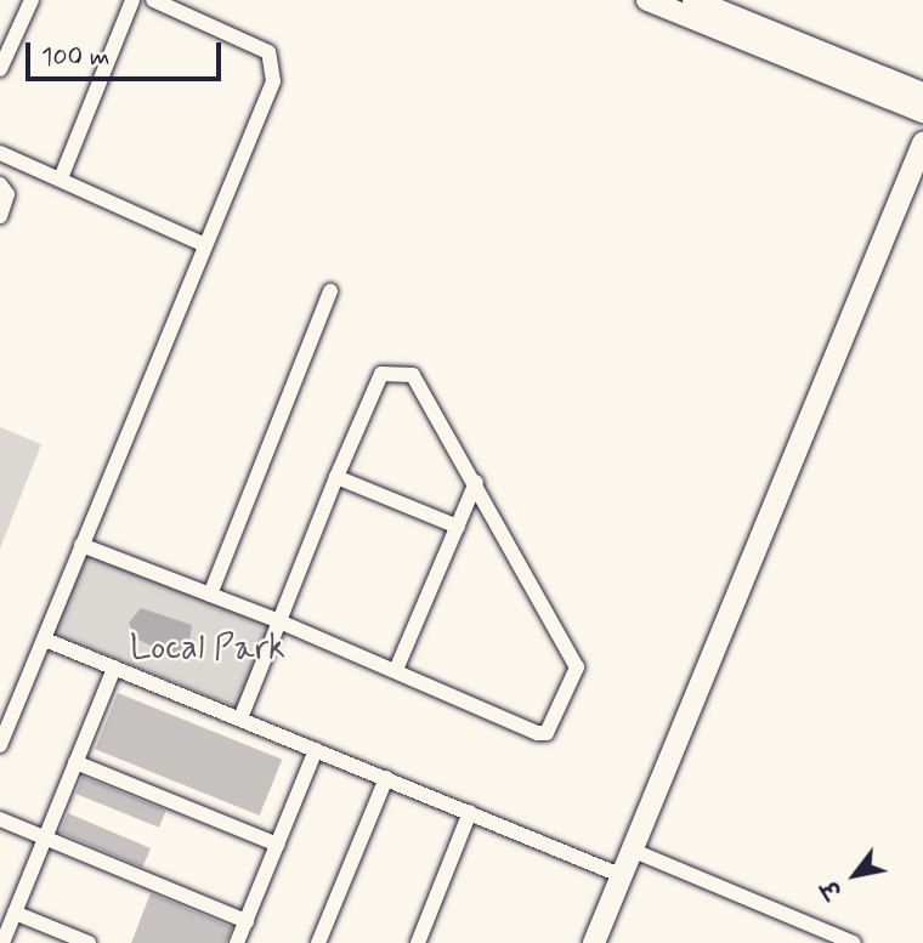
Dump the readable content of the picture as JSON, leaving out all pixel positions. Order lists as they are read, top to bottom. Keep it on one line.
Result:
{"parks":["Local Park"],"scale_bar":"100 m","north":"bottom left"}
